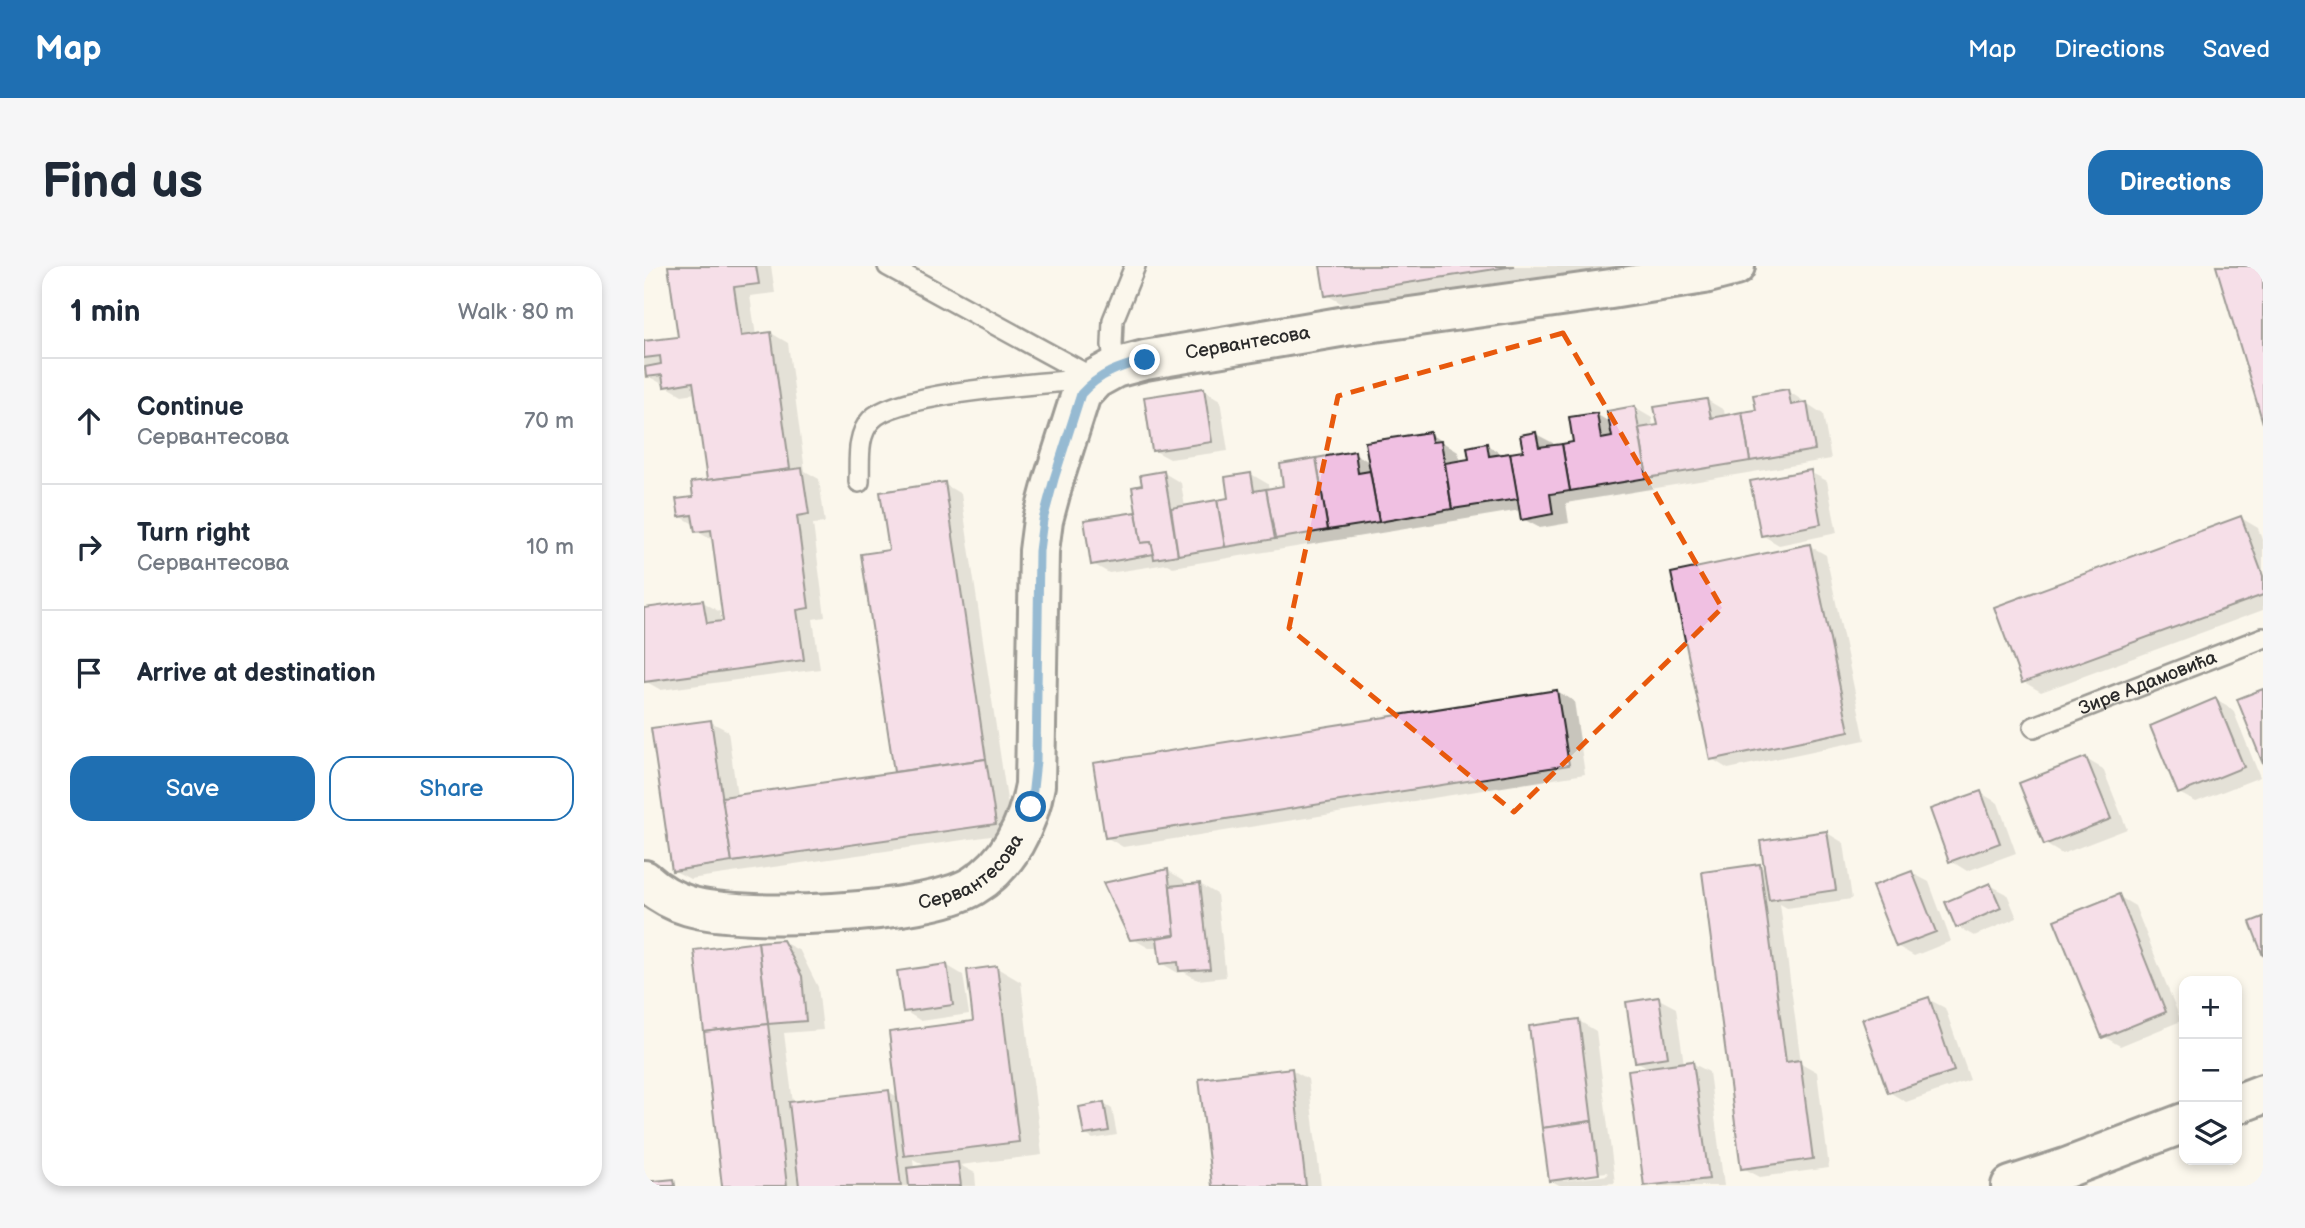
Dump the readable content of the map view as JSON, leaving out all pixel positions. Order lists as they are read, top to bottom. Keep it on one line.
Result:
{"streets":{"street":["Сервантесова"],"lane":["Зире Адамовића"]},"page":{"header":"Map","nav":["Map","Directions","Saved"],"buttons":["Directions",["Save","Share"]],"title":"Find us","heading":["1 min","Walk · 80 m"],"list":[["Continue","Сервантесова","70 m"],["Turn right","Сервантесова","10 m"],"Arrive at destination"],"map_buttons":["+","−"]}}
